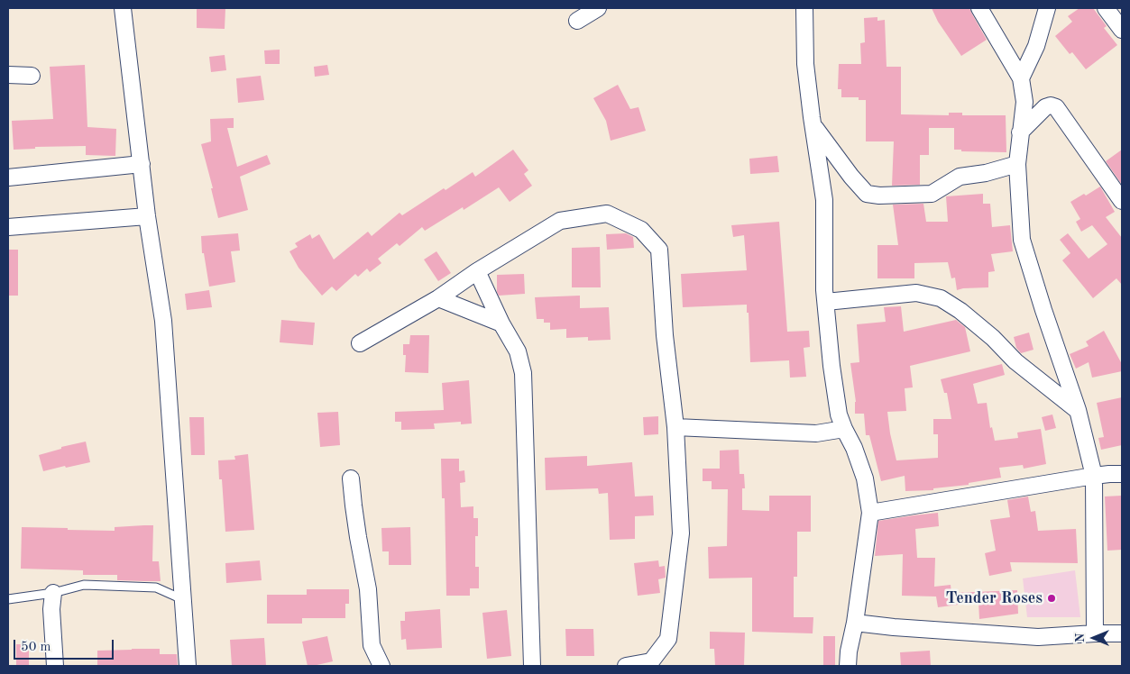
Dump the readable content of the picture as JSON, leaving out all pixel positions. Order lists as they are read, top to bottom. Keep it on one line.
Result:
{"places":["Tender Roses"],"scale_bar":"50 m","north":"left"}
